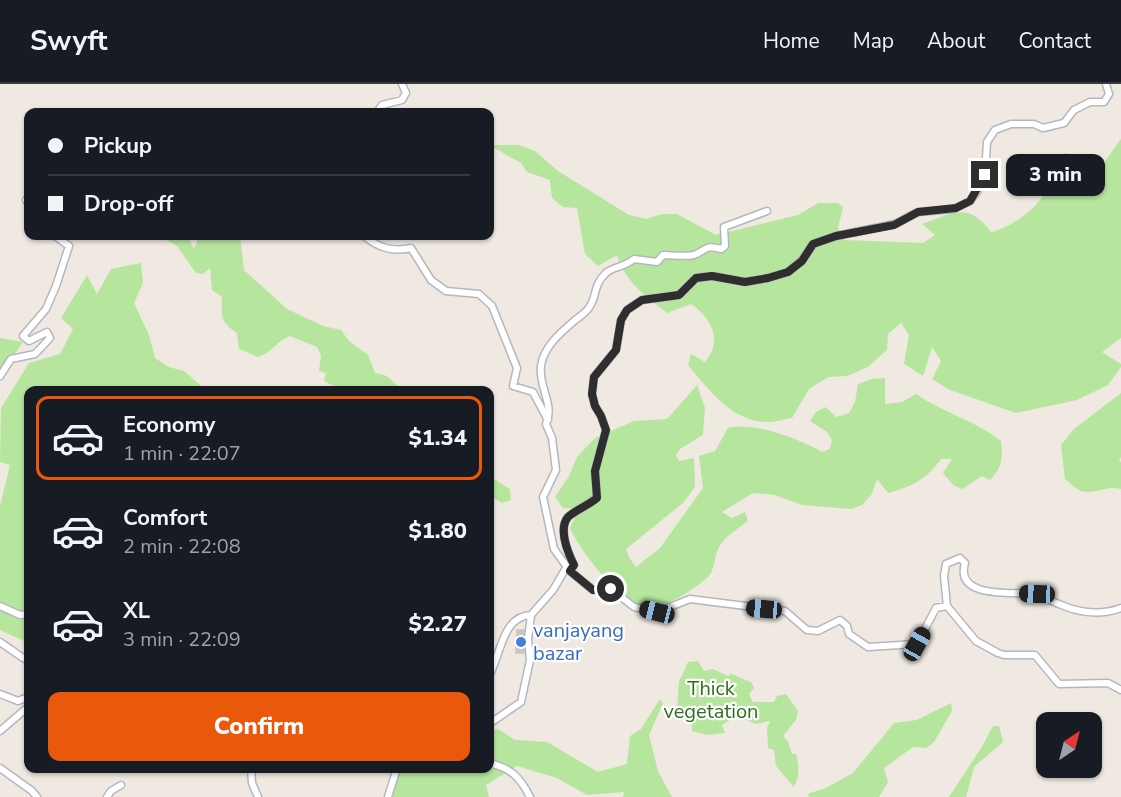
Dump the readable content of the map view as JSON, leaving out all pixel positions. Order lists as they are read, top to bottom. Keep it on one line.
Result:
{"parks":["Thick vegetation"],"places":["vanjayang bazar"],"north":"top right","page":{"header":"Swyft","nav":["Home","Map","About","Contact"],"banner":["Pickup","Drop-off"],"bubble":"3 min","list":[{"name":"Economy","note":"1 min · 22:07","value":"$1.34"},{"name":"Comfort","note":"2 min · 22:08","value":"$1.80"},{"name":"XL","note":"3 min · 22:09","value":"$2.27"}],"buttons":"Confirm"}}
